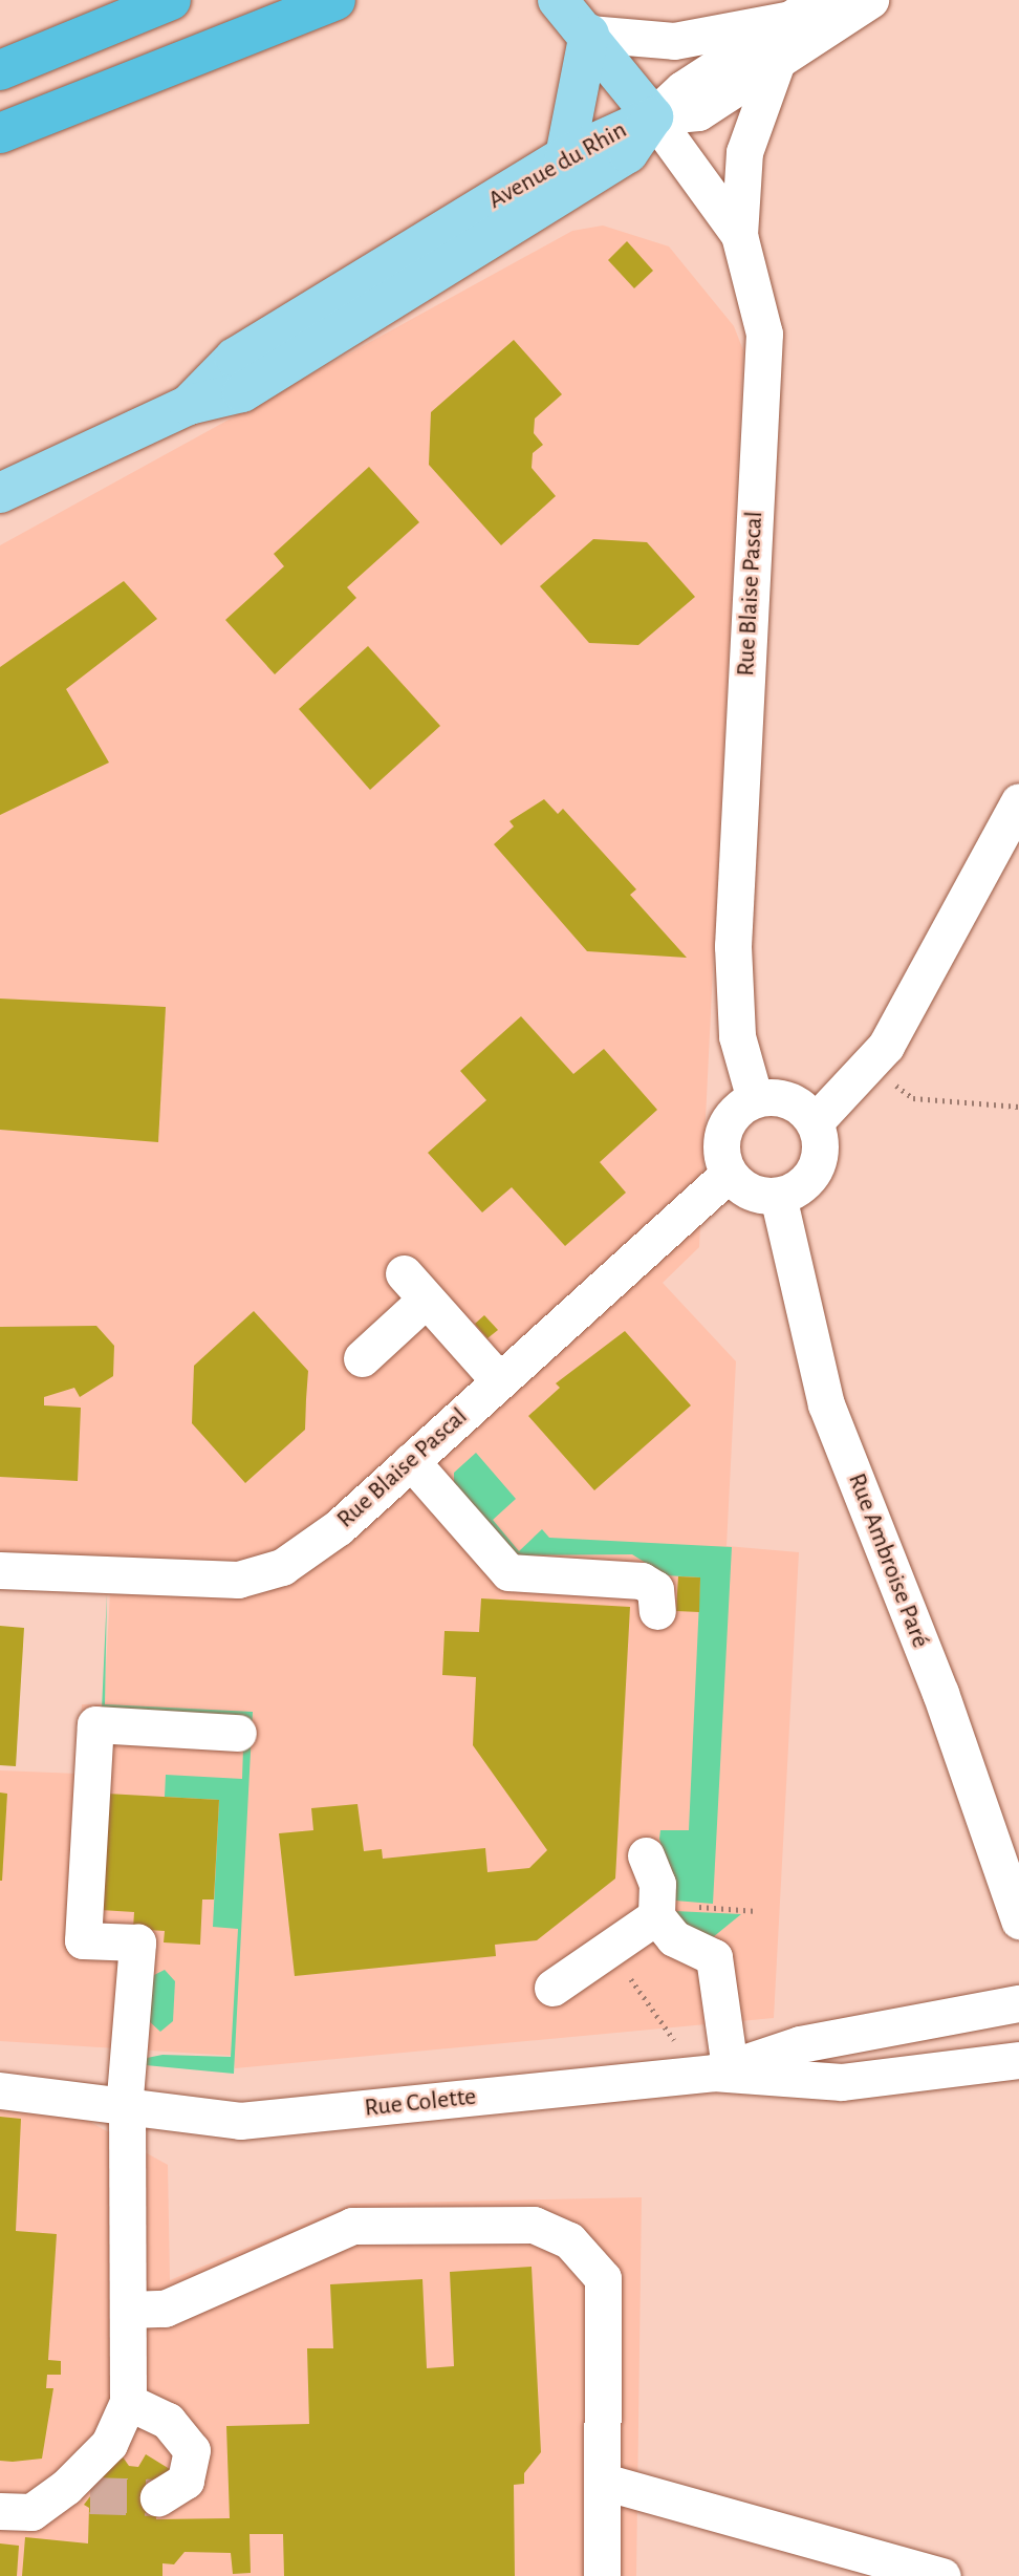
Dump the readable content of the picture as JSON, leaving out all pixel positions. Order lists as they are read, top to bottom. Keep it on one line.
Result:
{"streets":{"main road":["Avenue du Rhin"],"street":["Rue Blaise Pascal","Rue Ambroise Paré","Rue Colette"]},"crossings":[["Avenue du Rhin","Rue Blaise Pascal"],["Rue Blaise Pascal","Rue Ambroise Paré"]]}
